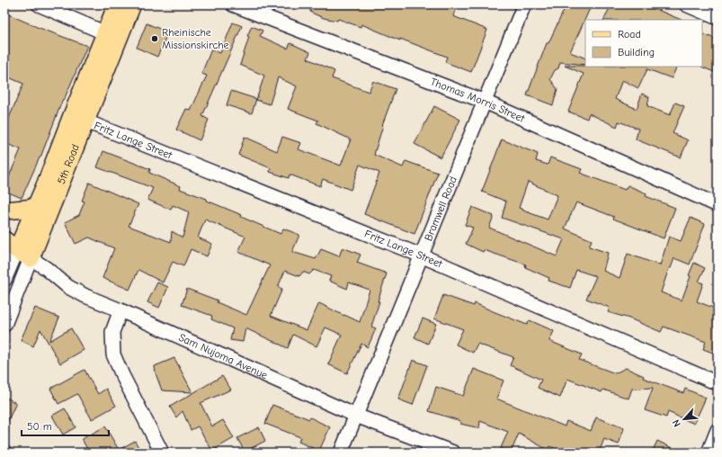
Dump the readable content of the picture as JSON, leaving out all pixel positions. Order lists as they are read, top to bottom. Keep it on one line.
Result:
{"streets":{"main road":["5th Road"],"street":["Thomas Morris Street","Fritz Lange Street","Bramwell Road","Sam Nujoma Avenue"]},"crossings":[["Thomas Morris Street","Bramwell Road"],["Fritz Lange Street","5th Road"],["Fritz Lange Street","Bramwell Road"],["5th Road","Sam Nujoma Avenue"],["Bramwell Road","Sam Nujoma Avenue"]],"places":["Rheinische Missionskirche"],"legend":["Road","Building"],"scale_bar":"50 m","north":"bottom left"}
